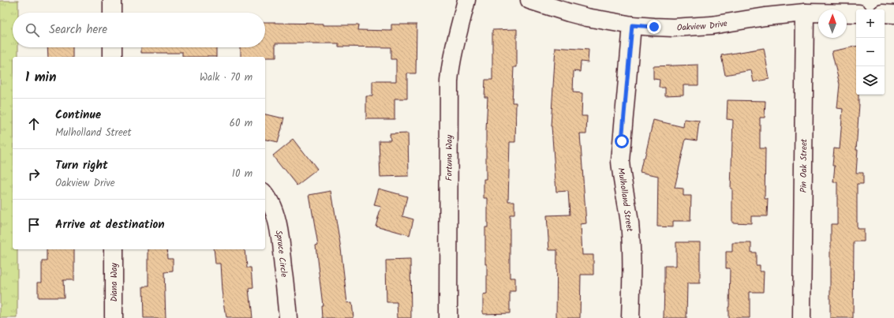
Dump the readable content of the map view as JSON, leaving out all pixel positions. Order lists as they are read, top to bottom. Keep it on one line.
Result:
{"streets":{"street":["Oakview Drive","Fortuna Way","Pin Oak Street","Mulholland Street","Spruce Circle","Diana Way"]},"crossings":[["Oakview Drive","Pin Oak Street"],["Oakview Drive","Mulholland Street"]],"north":"top","page":{"map_buttons":["+","−"],"search":"Search here","heading":["1 min","Walk · 70 m"],"list":[["Continue","Mulholland Street","60 m"],["Turn right","Oakview Drive","10 m"],"Arrive at destination"]}}
